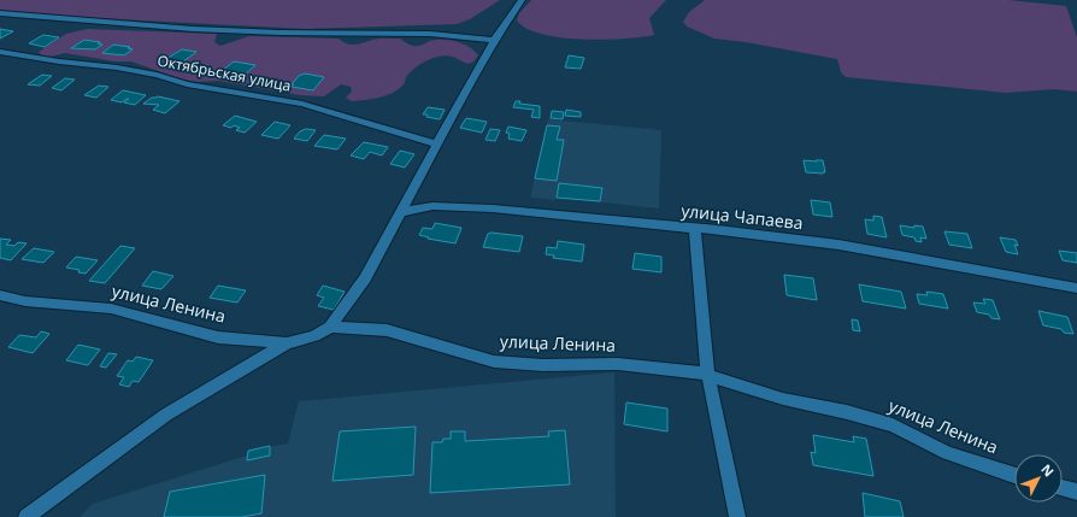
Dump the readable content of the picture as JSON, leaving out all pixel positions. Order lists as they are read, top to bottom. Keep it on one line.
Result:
{"streets":{"street":["Октябрьская улица","улица Чапаева","улица Ленина"]},"north":"top right"}
